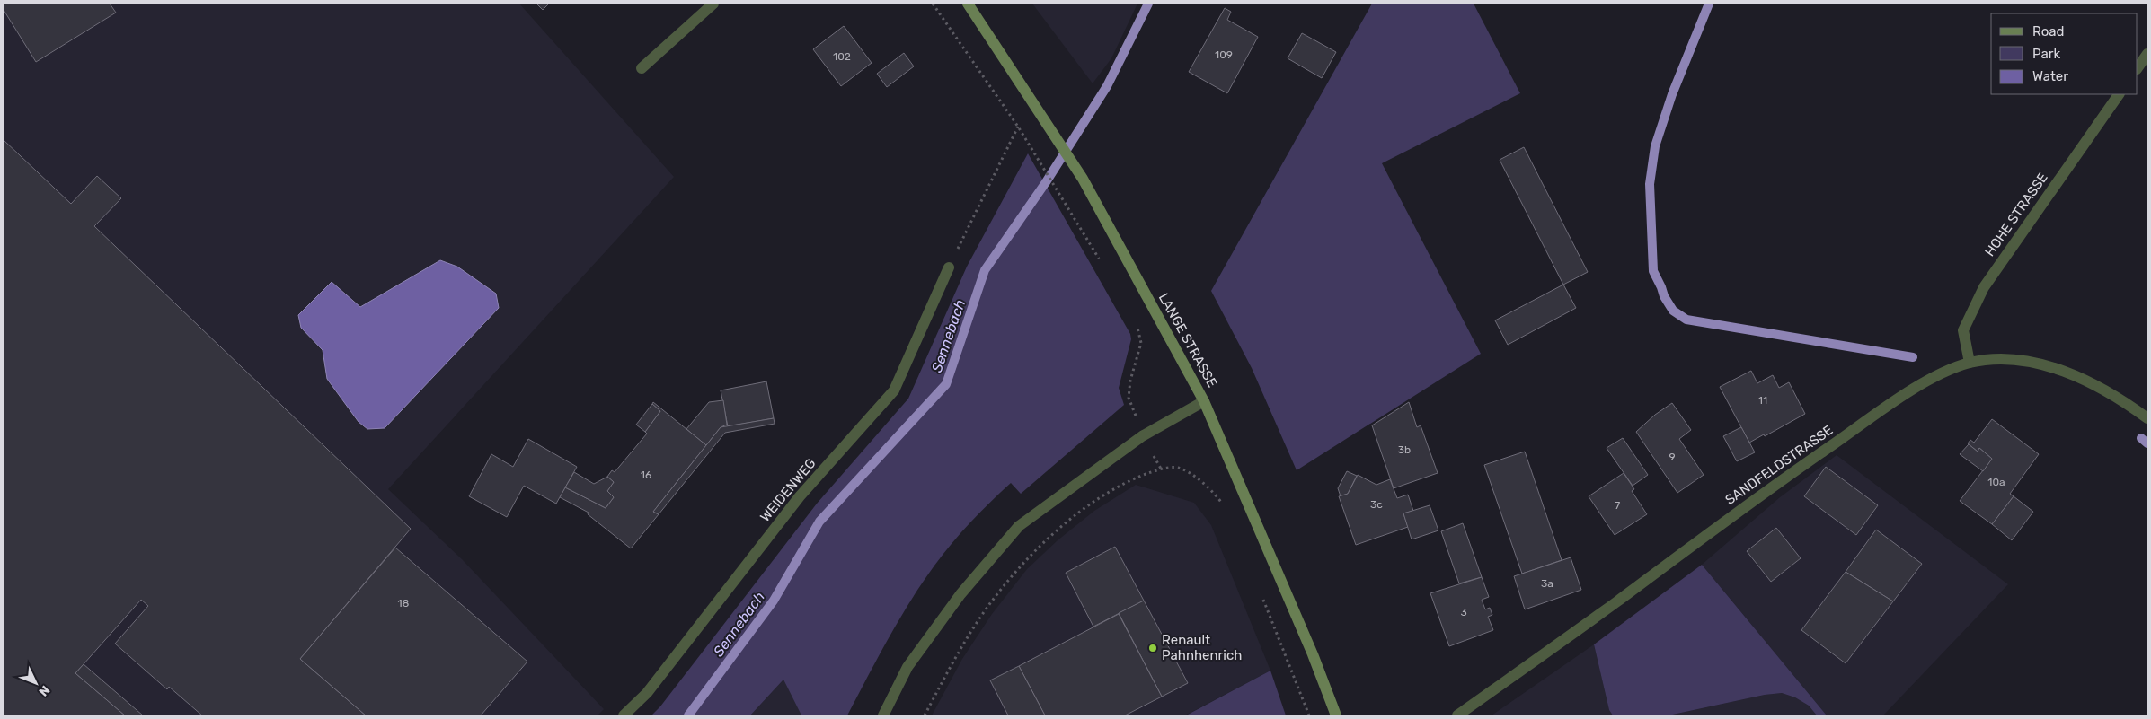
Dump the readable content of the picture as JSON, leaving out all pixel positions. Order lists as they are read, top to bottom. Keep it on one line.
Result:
{"streets":{"main road":["LANGE STRASSE"],"street":["HOHE STRASSE","SANDFELDSTRASSE","WEIDENWEG"]},"crossings":[["HOHE STRASSE","SANDFELDSTRASSE"]],"water":["Sennebach"],"places":["Renault Pahnhenrich"],"house_numbers":["109","102","11","3b","9","16","10a","3c","7","3a","18","3"],"legend":["Road","Park","Water"],"north":"bottom right"}
